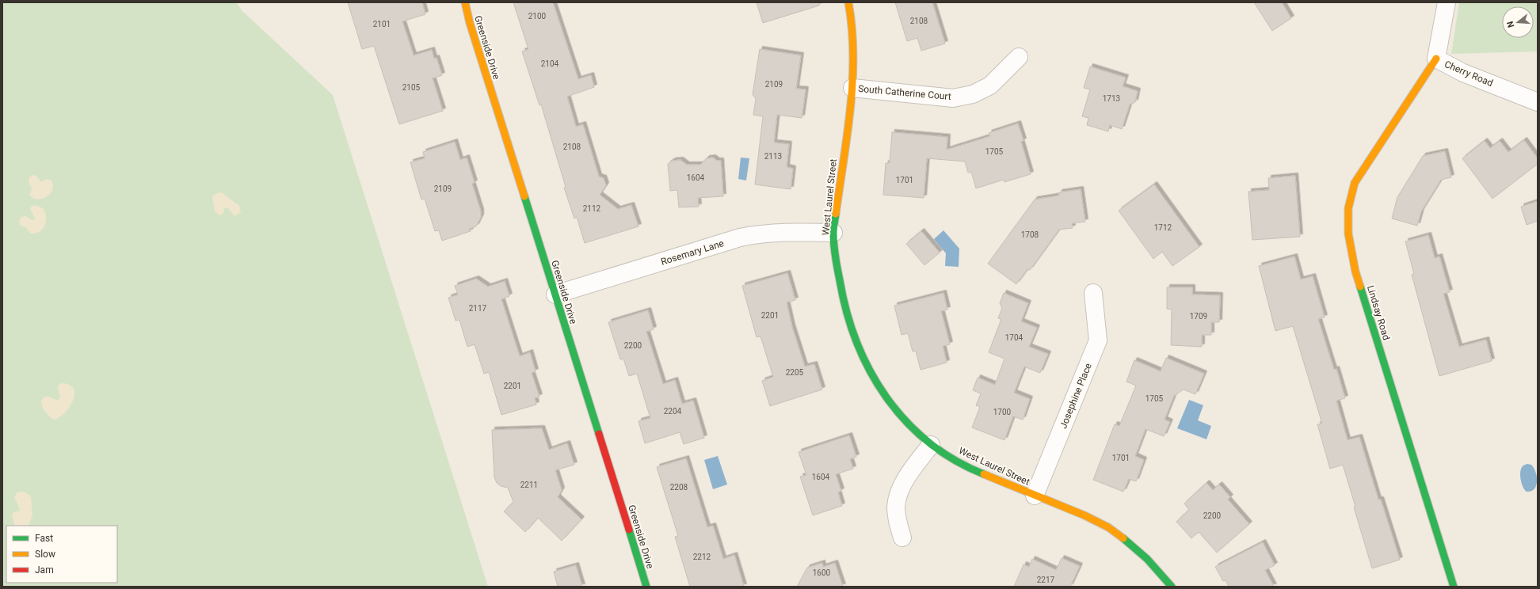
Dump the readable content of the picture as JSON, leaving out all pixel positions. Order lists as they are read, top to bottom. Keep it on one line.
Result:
{"streets":{"street":["Greenside Drive","Cherry Road","South Catherine Court","West Laurel Street","Rosemary Lane","Lindsay Road","Josephine Place"]},"crossings":[["Greenside Drive","Rosemary Lane"],["Cherry Road","Lindsay Road"],["South Catherine Court","West Laurel Street"],["West Laurel Street","Rosemary Lane"],["West Laurel Street","Josephine Place"]],"house_numbers":["2100","2108","2101","2104","2109","2105","1713","2108","1705","2113","1604","1701","2109","2112","1712","1708","2117","2201","1709","1704","2200","2205","2201","1705","2204","1700","1701","1604","2211","2208","2200","2212","1600","2217"],"legend":["Fast","Slow","Jam"],"north":"left"}
